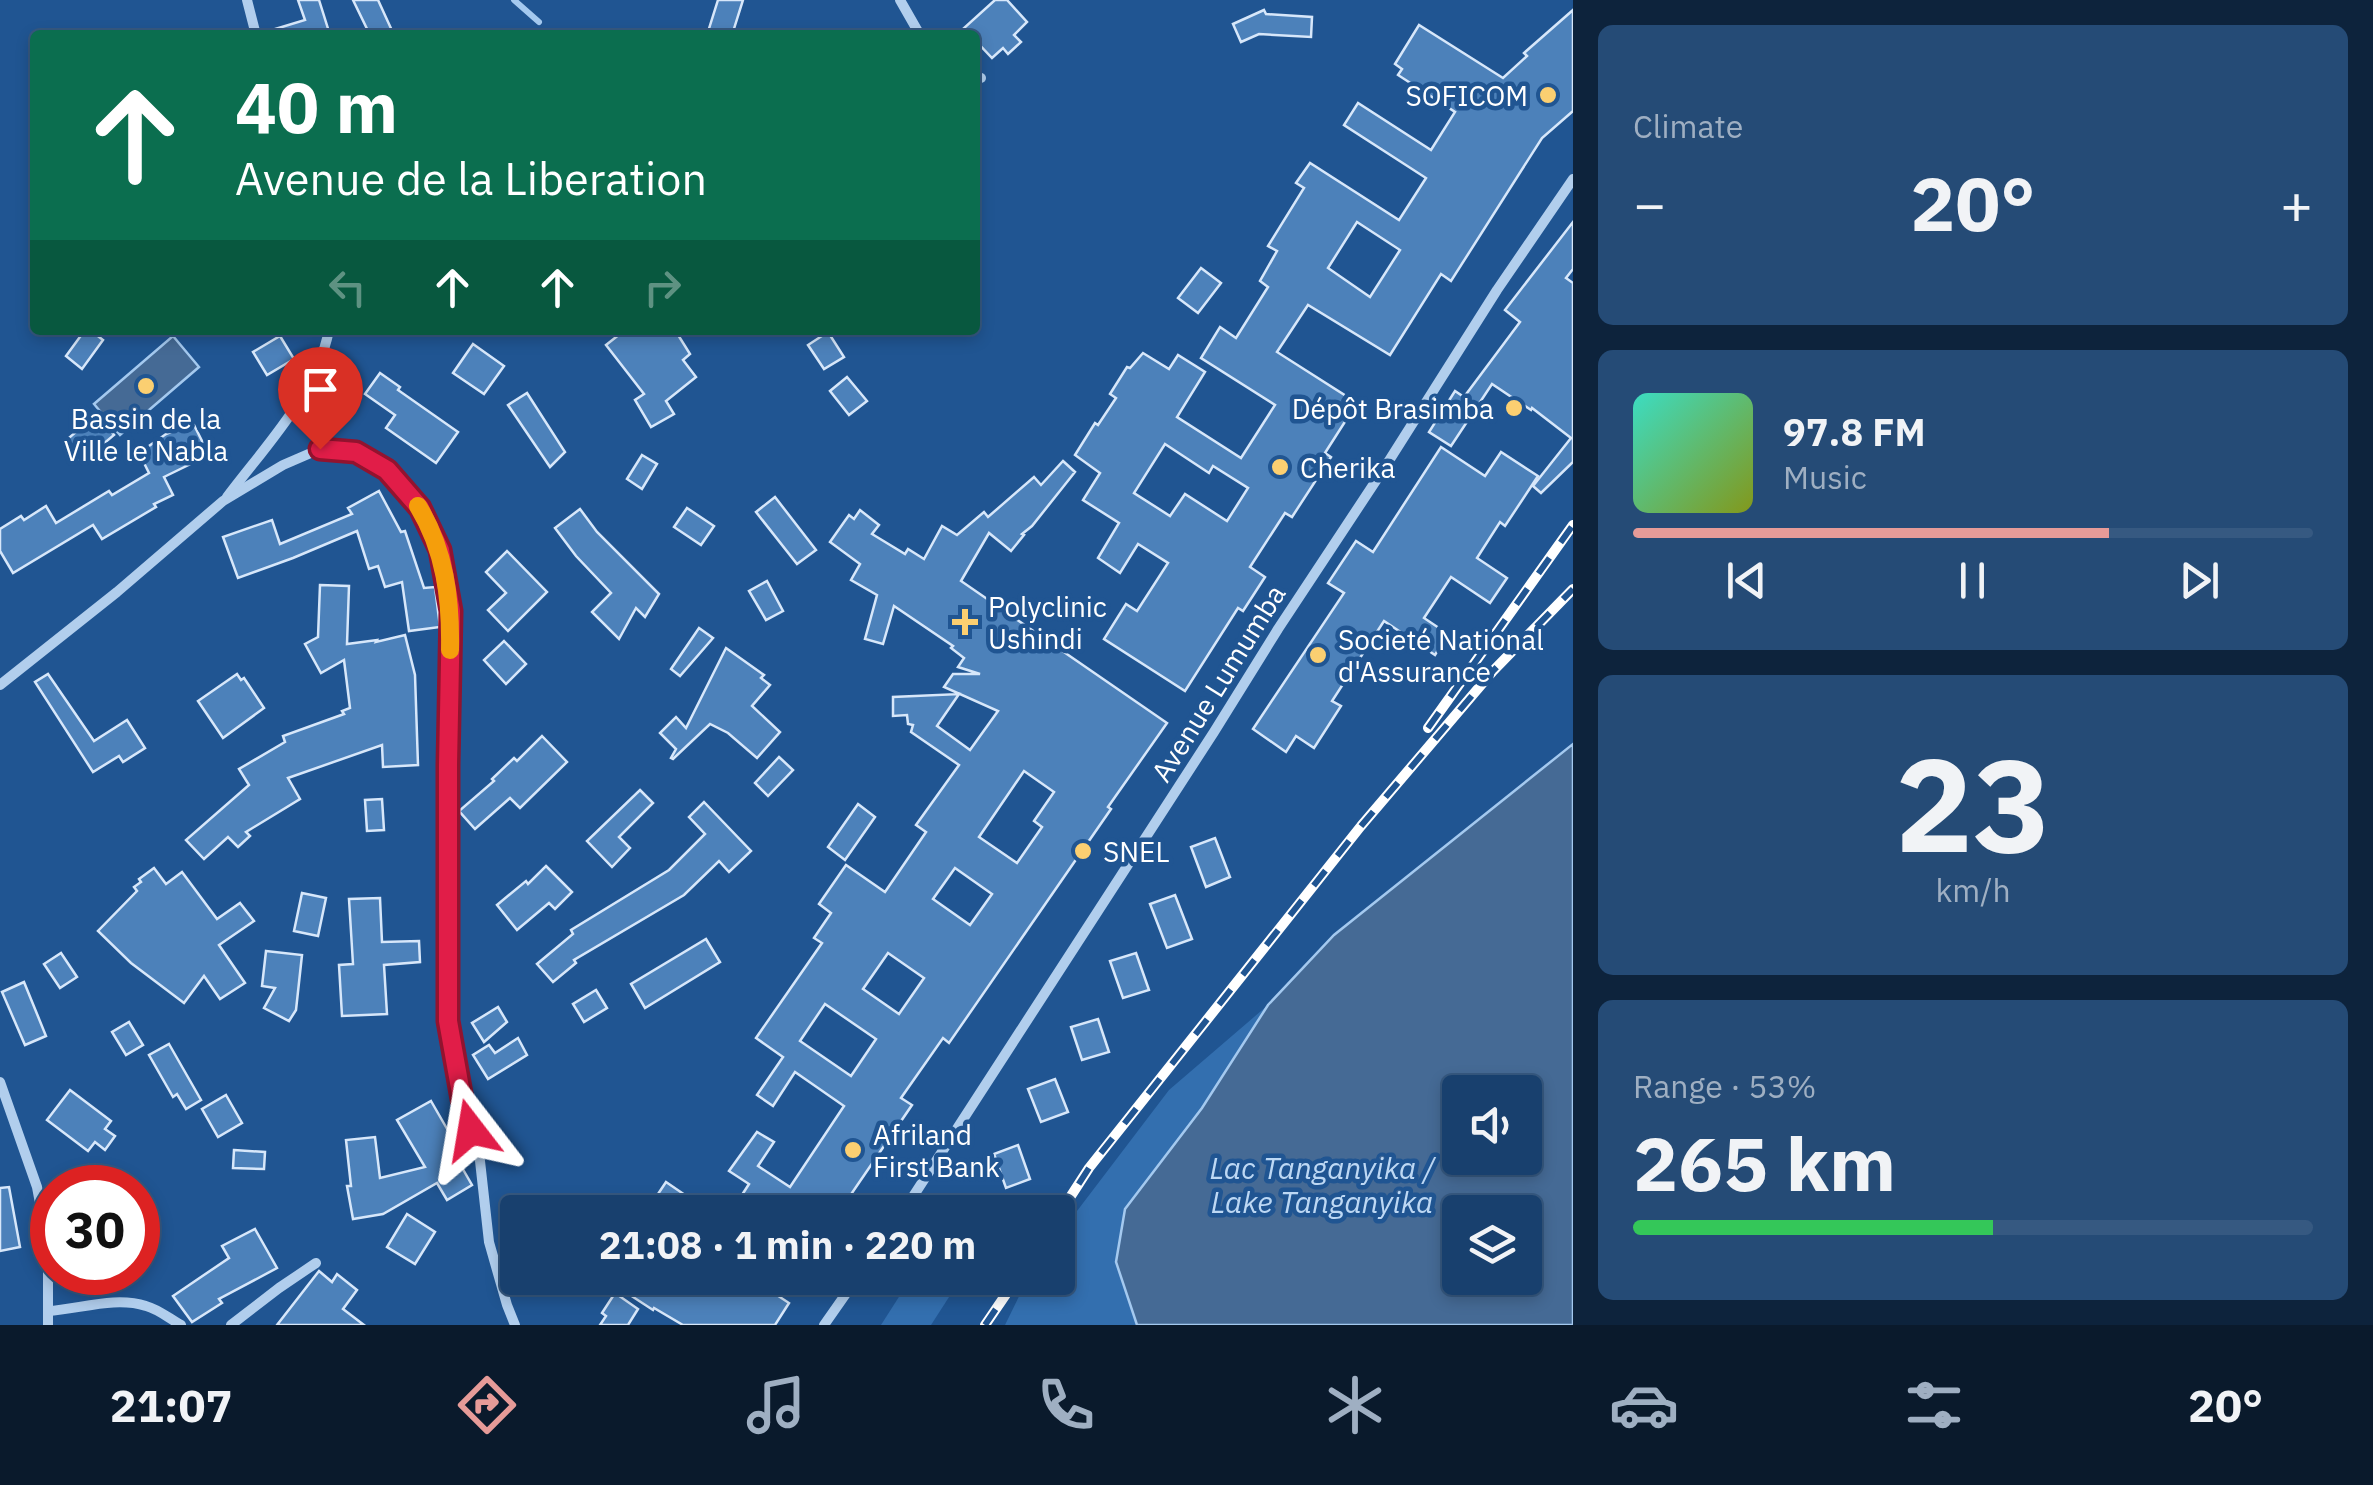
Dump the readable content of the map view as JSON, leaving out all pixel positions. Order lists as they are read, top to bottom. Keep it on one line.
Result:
{"streets":{"street":["Avenue Lumumba"]},"water":["Lac Tanganyika / Lake Tanganyika"],"places":{"other":["SOFICOM","Bassin de la Ville le Nabla","Dépôt Brasimba","Cherika","Societé National d'Assurance","SNEL","Afriland First Bank"],"health":["Polyclinic Ushindi"]},"page":{"tile":["Climate",["23","km/h"],["Range · 53%","265 km"]],"turn":["40 m","Avenue de la Liberation"],"heat":["−","20°","+"],"song":["97.8 FM","Music"],"limit":"30","trip":"21:08 · 1 min · 220 m","tabs":["21:07","20°"]}}
